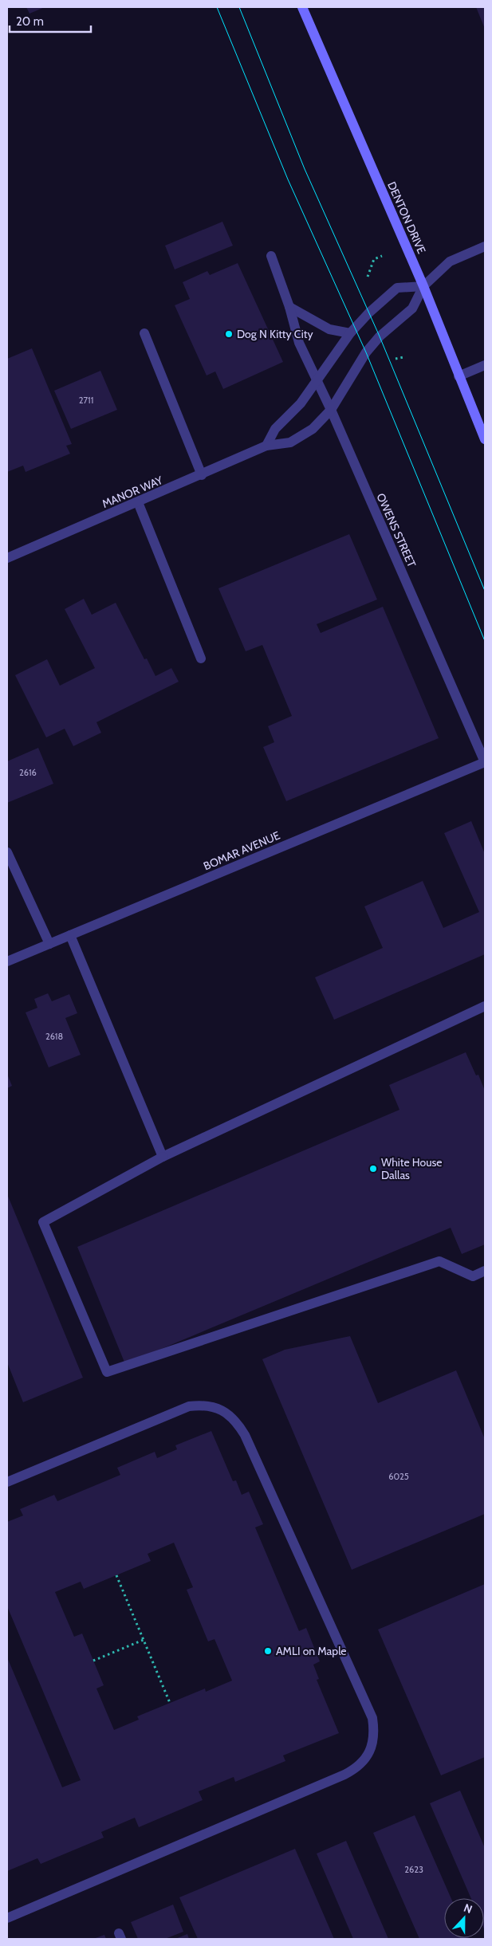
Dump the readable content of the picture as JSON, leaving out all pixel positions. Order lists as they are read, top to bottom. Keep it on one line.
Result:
{"streets":{"main road":["DENTON DRIVE"],"street":["MANOR WAY","OWENS STREET","BOMAR AVENUE"]},"crossings":[["DENTON DRIVE","MANOR WAY"],["MANOR WAY","OWENS STREET"],["OWENS STREET","BOMAR AVENUE"]],"places":["Dog N Kitty City","White House Dallas","AMLI on Maple"],"house_numbers":["2711","2616","2618","6025","2623"],"scale_bar":"20 m","north":"top"}
